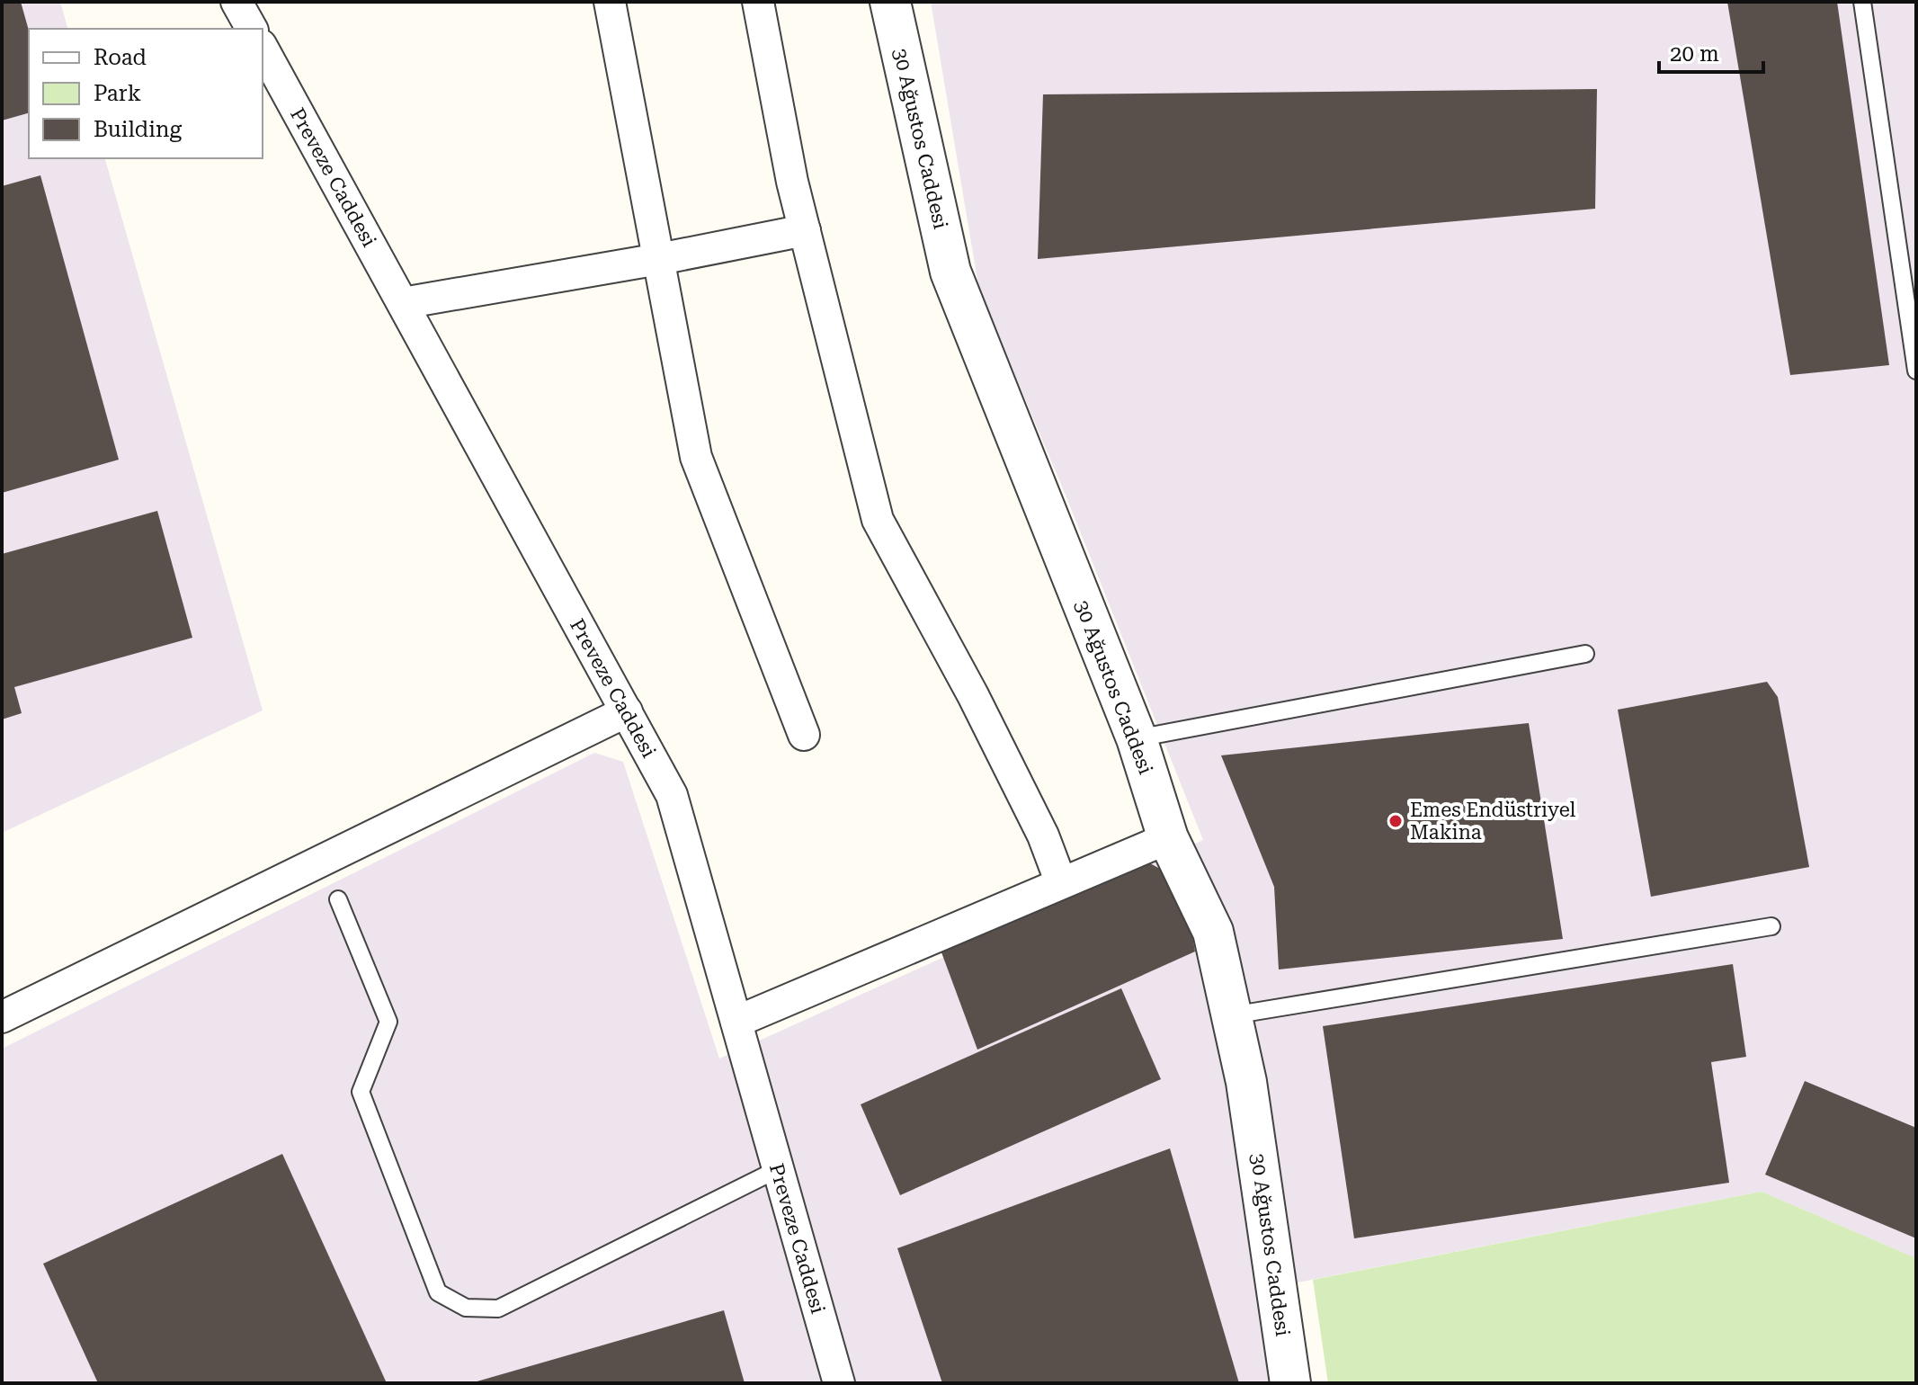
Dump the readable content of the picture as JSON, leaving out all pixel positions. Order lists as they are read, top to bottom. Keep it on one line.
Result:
{"streets":{"street":["30 Ağustos Caddesi","Preveze Caddesi"]},"places":["Emes Endüstriyel Makina"],"legend":["Road","Park","Building"],"scale_bar":"20 m"}
